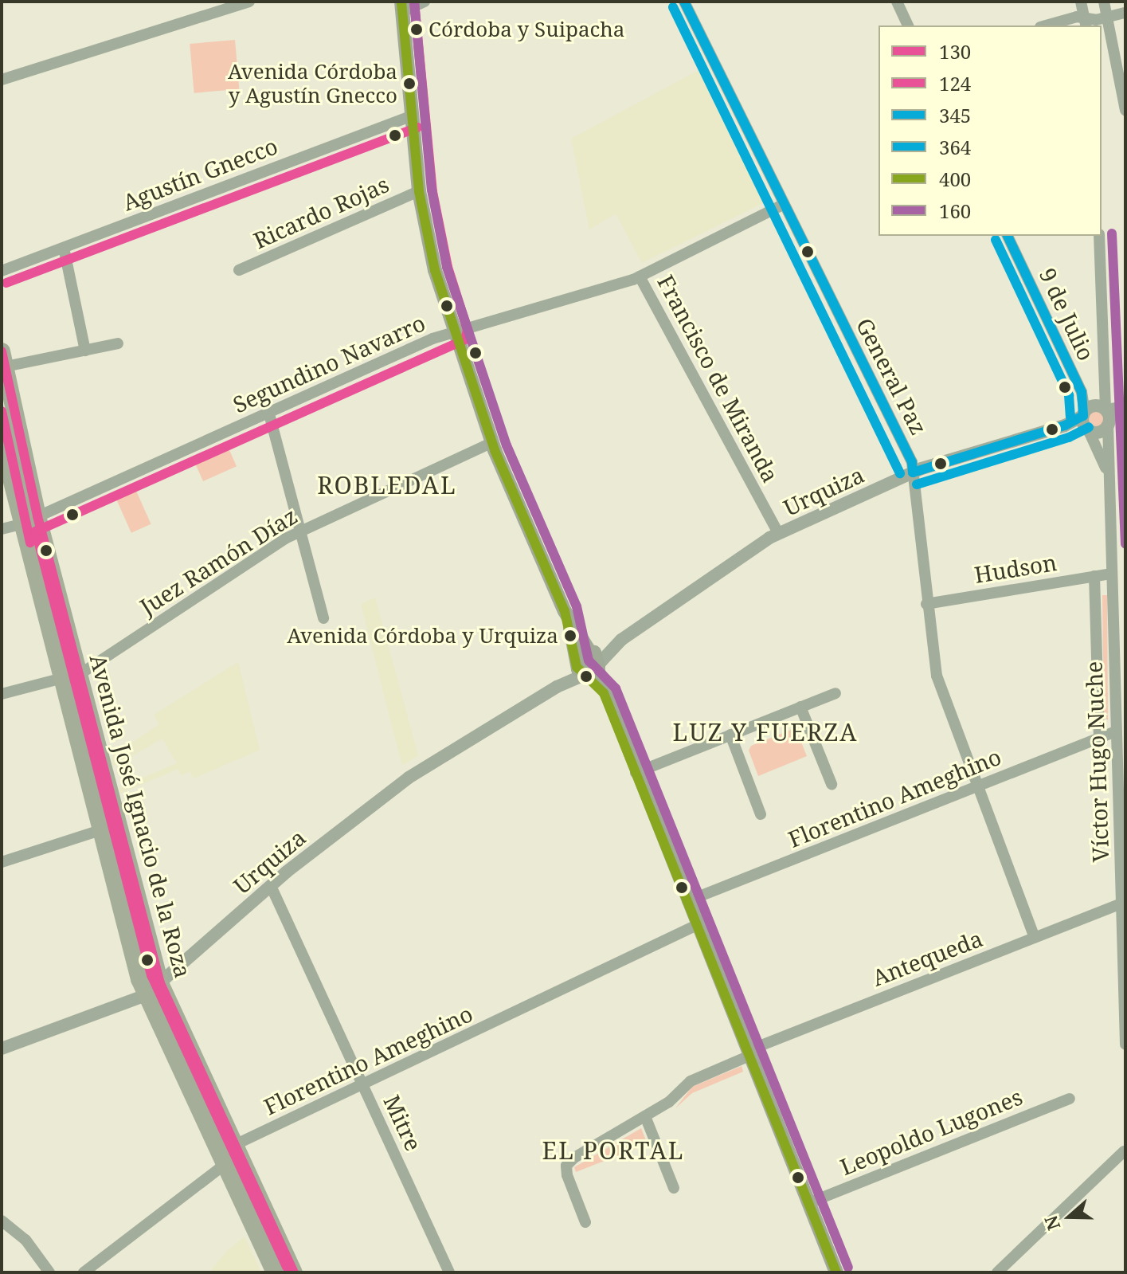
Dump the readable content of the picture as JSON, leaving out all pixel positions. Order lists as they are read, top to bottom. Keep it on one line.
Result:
{"streets":{"main road":["Avenida José Ignacio de la Roza"],"street":["Agustín Gnecco","Ricardo Rojas","9 de Julio","Segundino Navarro","General Paz","Francisco de Miranda","Urquiza","Juez Ramón Díaz","Hudson","Víctor Hugo Nuche","Florentino Ameghino","Antequeda","Mitre","Leopoldo Lugones"]},"crossings":[["9 de Julio","Urquiza"],["9 de Julio","Víctor Hugo Nuche"],["Segundino Navarro","General Paz"],["Segundino Navarro","Francisco de Miranda"],["Segundino Navarro","Avenida José Ignacio de la Roza"],["General Paz","Urquiza"],["General Paz","Hudson"],["General Paz","Florentino Ameghino"],["General Paz","Antequeda"],["Francisco de Miranda","Urquiza"],["Urquiza","Víctor Hugo Nuche"],["Urquiza","Avenida José Ignacio de la Roza"],["Urquiza","Mitre"],["Juez Ramón Díaz","Avenida José Ignacio de la Roza"],["Hudson","Víctor Hugo Nuche"],["Víctor Hugo Nuche","Florentino Ameghino"],["Víctor Hugo Nuche","Antequeda"],["Florentino Ameghino","Avenida José Ignacio de la Roza"],["Florentino Ameghino","Mitre"]],"districts":["ROBLEDAL","LUZ Y FUERZA","EL PORTAL"],"places":["Córdoba y Suipacha","Avenida Córdoba y Agustín Gnecco","Avenida Córdoba y Urquiza"],"lines":["transit line 124","transit line 345","transit line 400","transit line 160","transit line 364","transit line 130"],"legend":["130","124","345","364","400","160"],"north":"left"}
